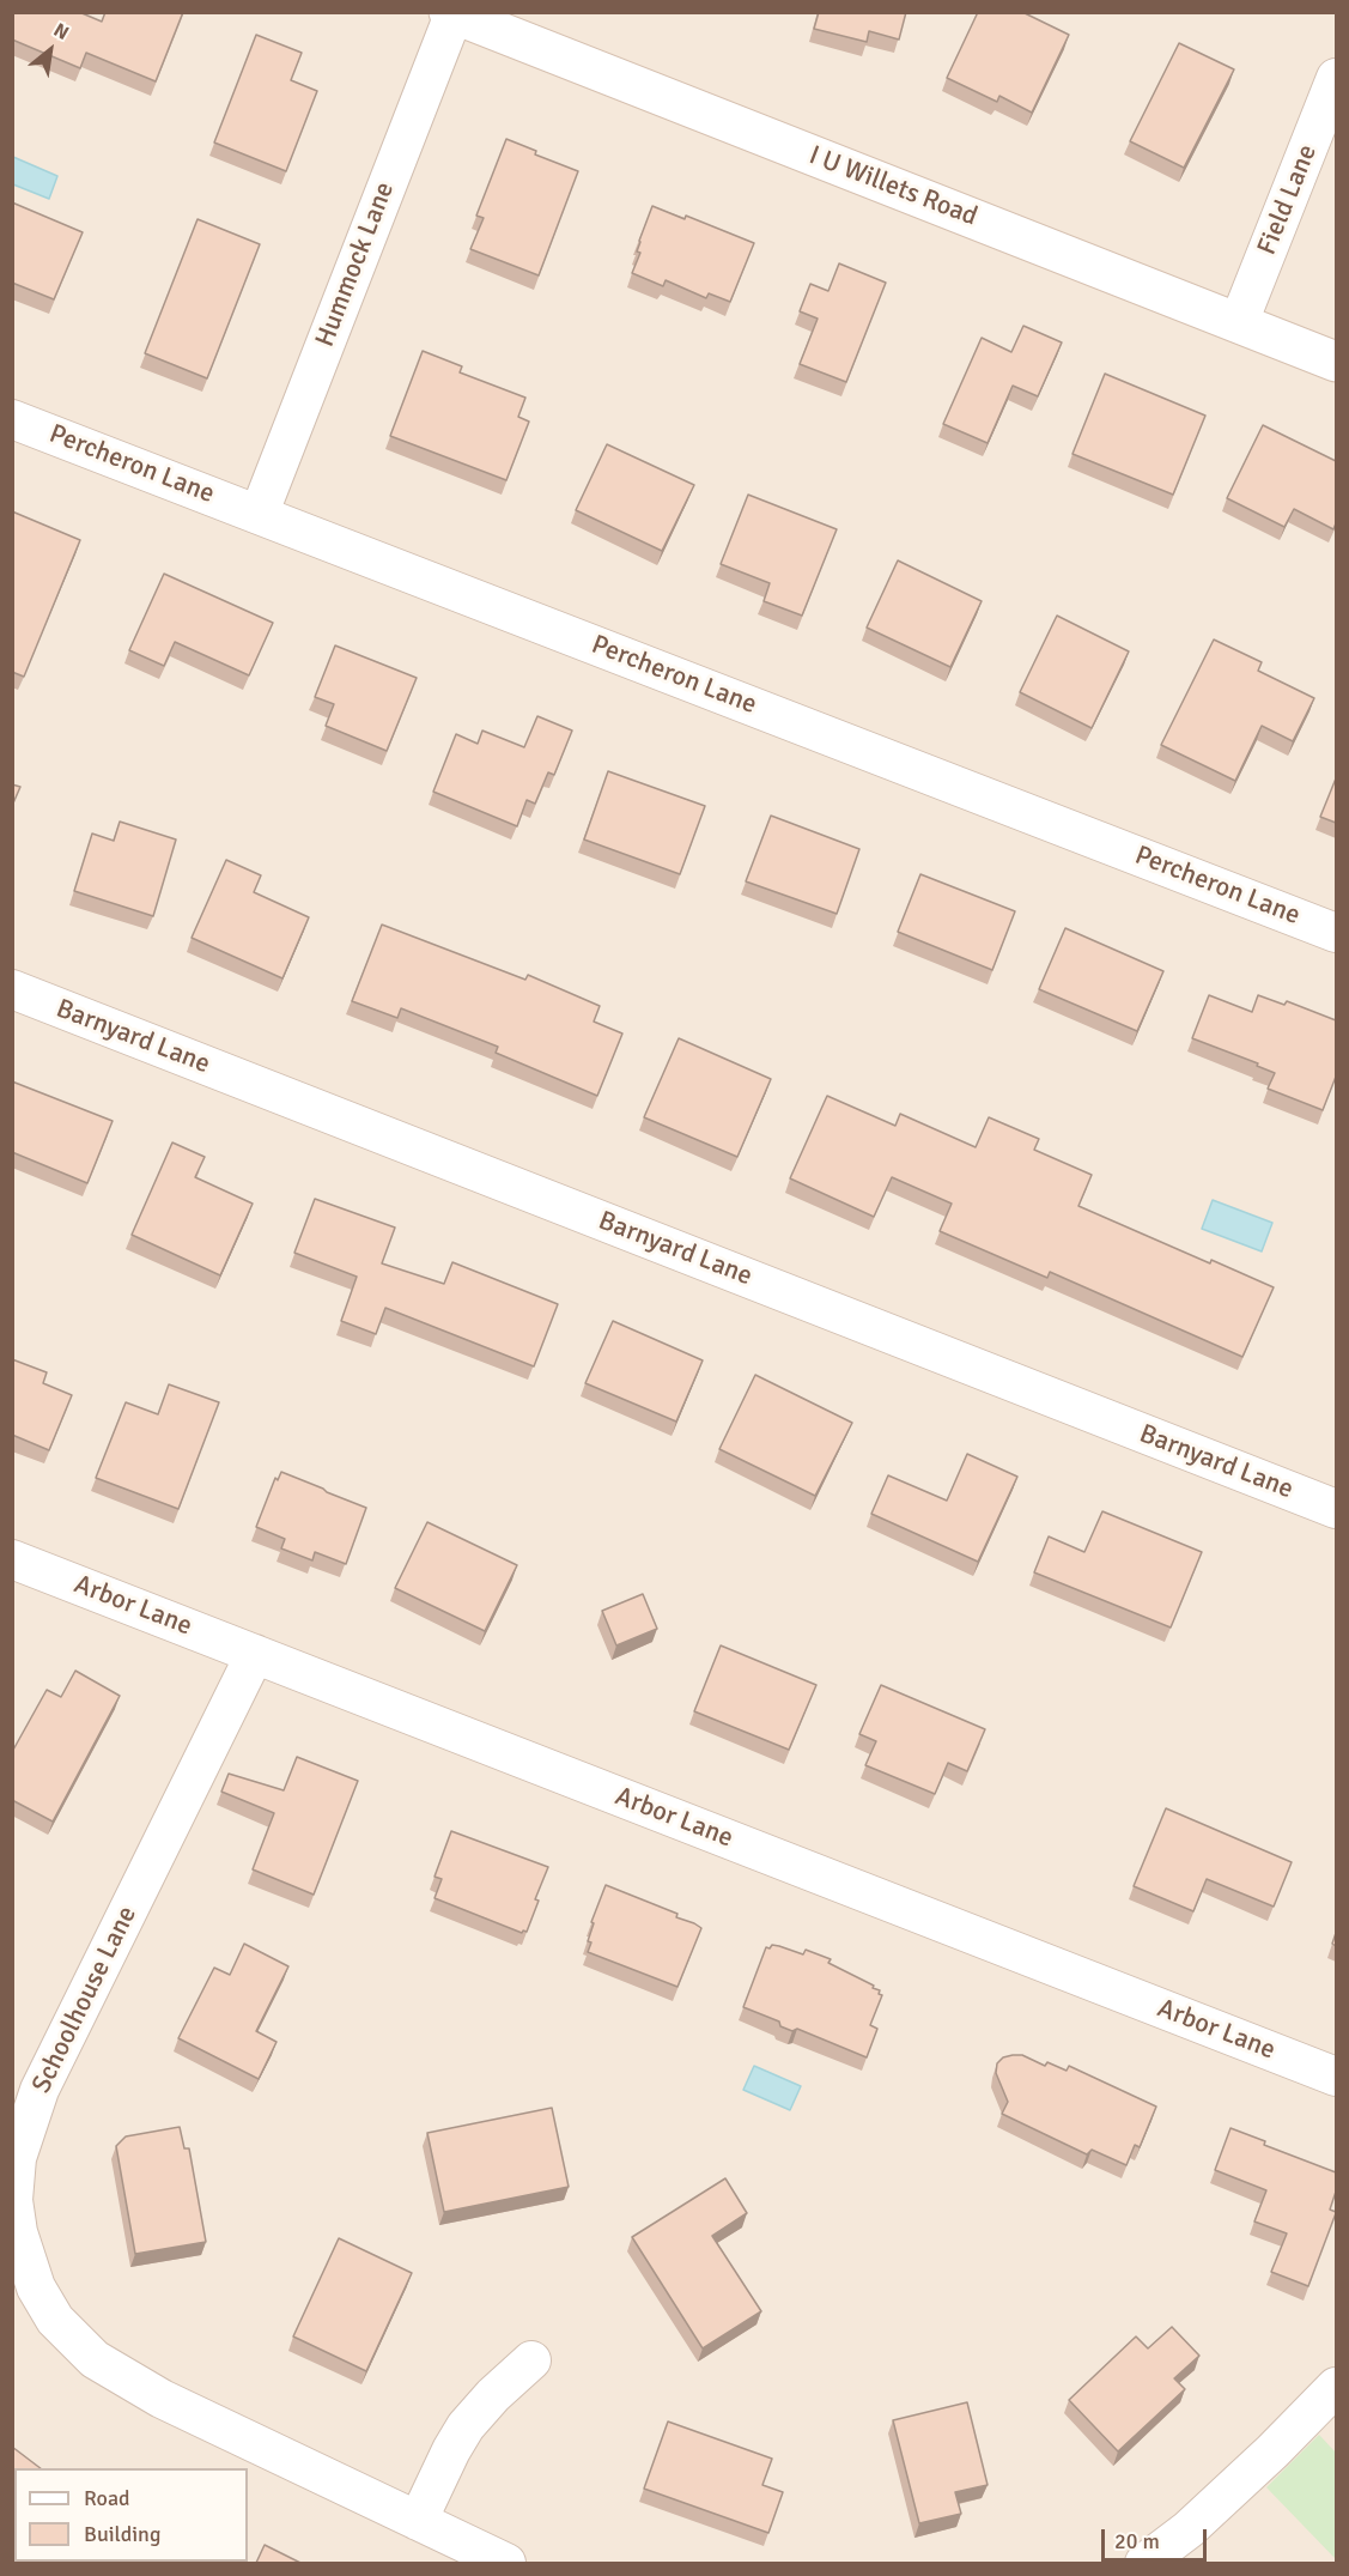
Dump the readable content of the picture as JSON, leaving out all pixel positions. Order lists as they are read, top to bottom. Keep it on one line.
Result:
{"streets":{"main road":["I U Willets Road"],"street":["Field Lane","Hummock Lane","Percheron Lane","Barnyard Lane","Arbor Lane","Schoolhouse Lane"]},"crossings":[["I U Willets Road","Field Lane"],["I U Willets Road","Hummock Lane"],["Hummock Lane","Percheron Lane"],["Arbor Lane","Schoolhouse Lane"]],"legend":["Road","Building"],"scale_bar":"20 m","north":"top right"}
